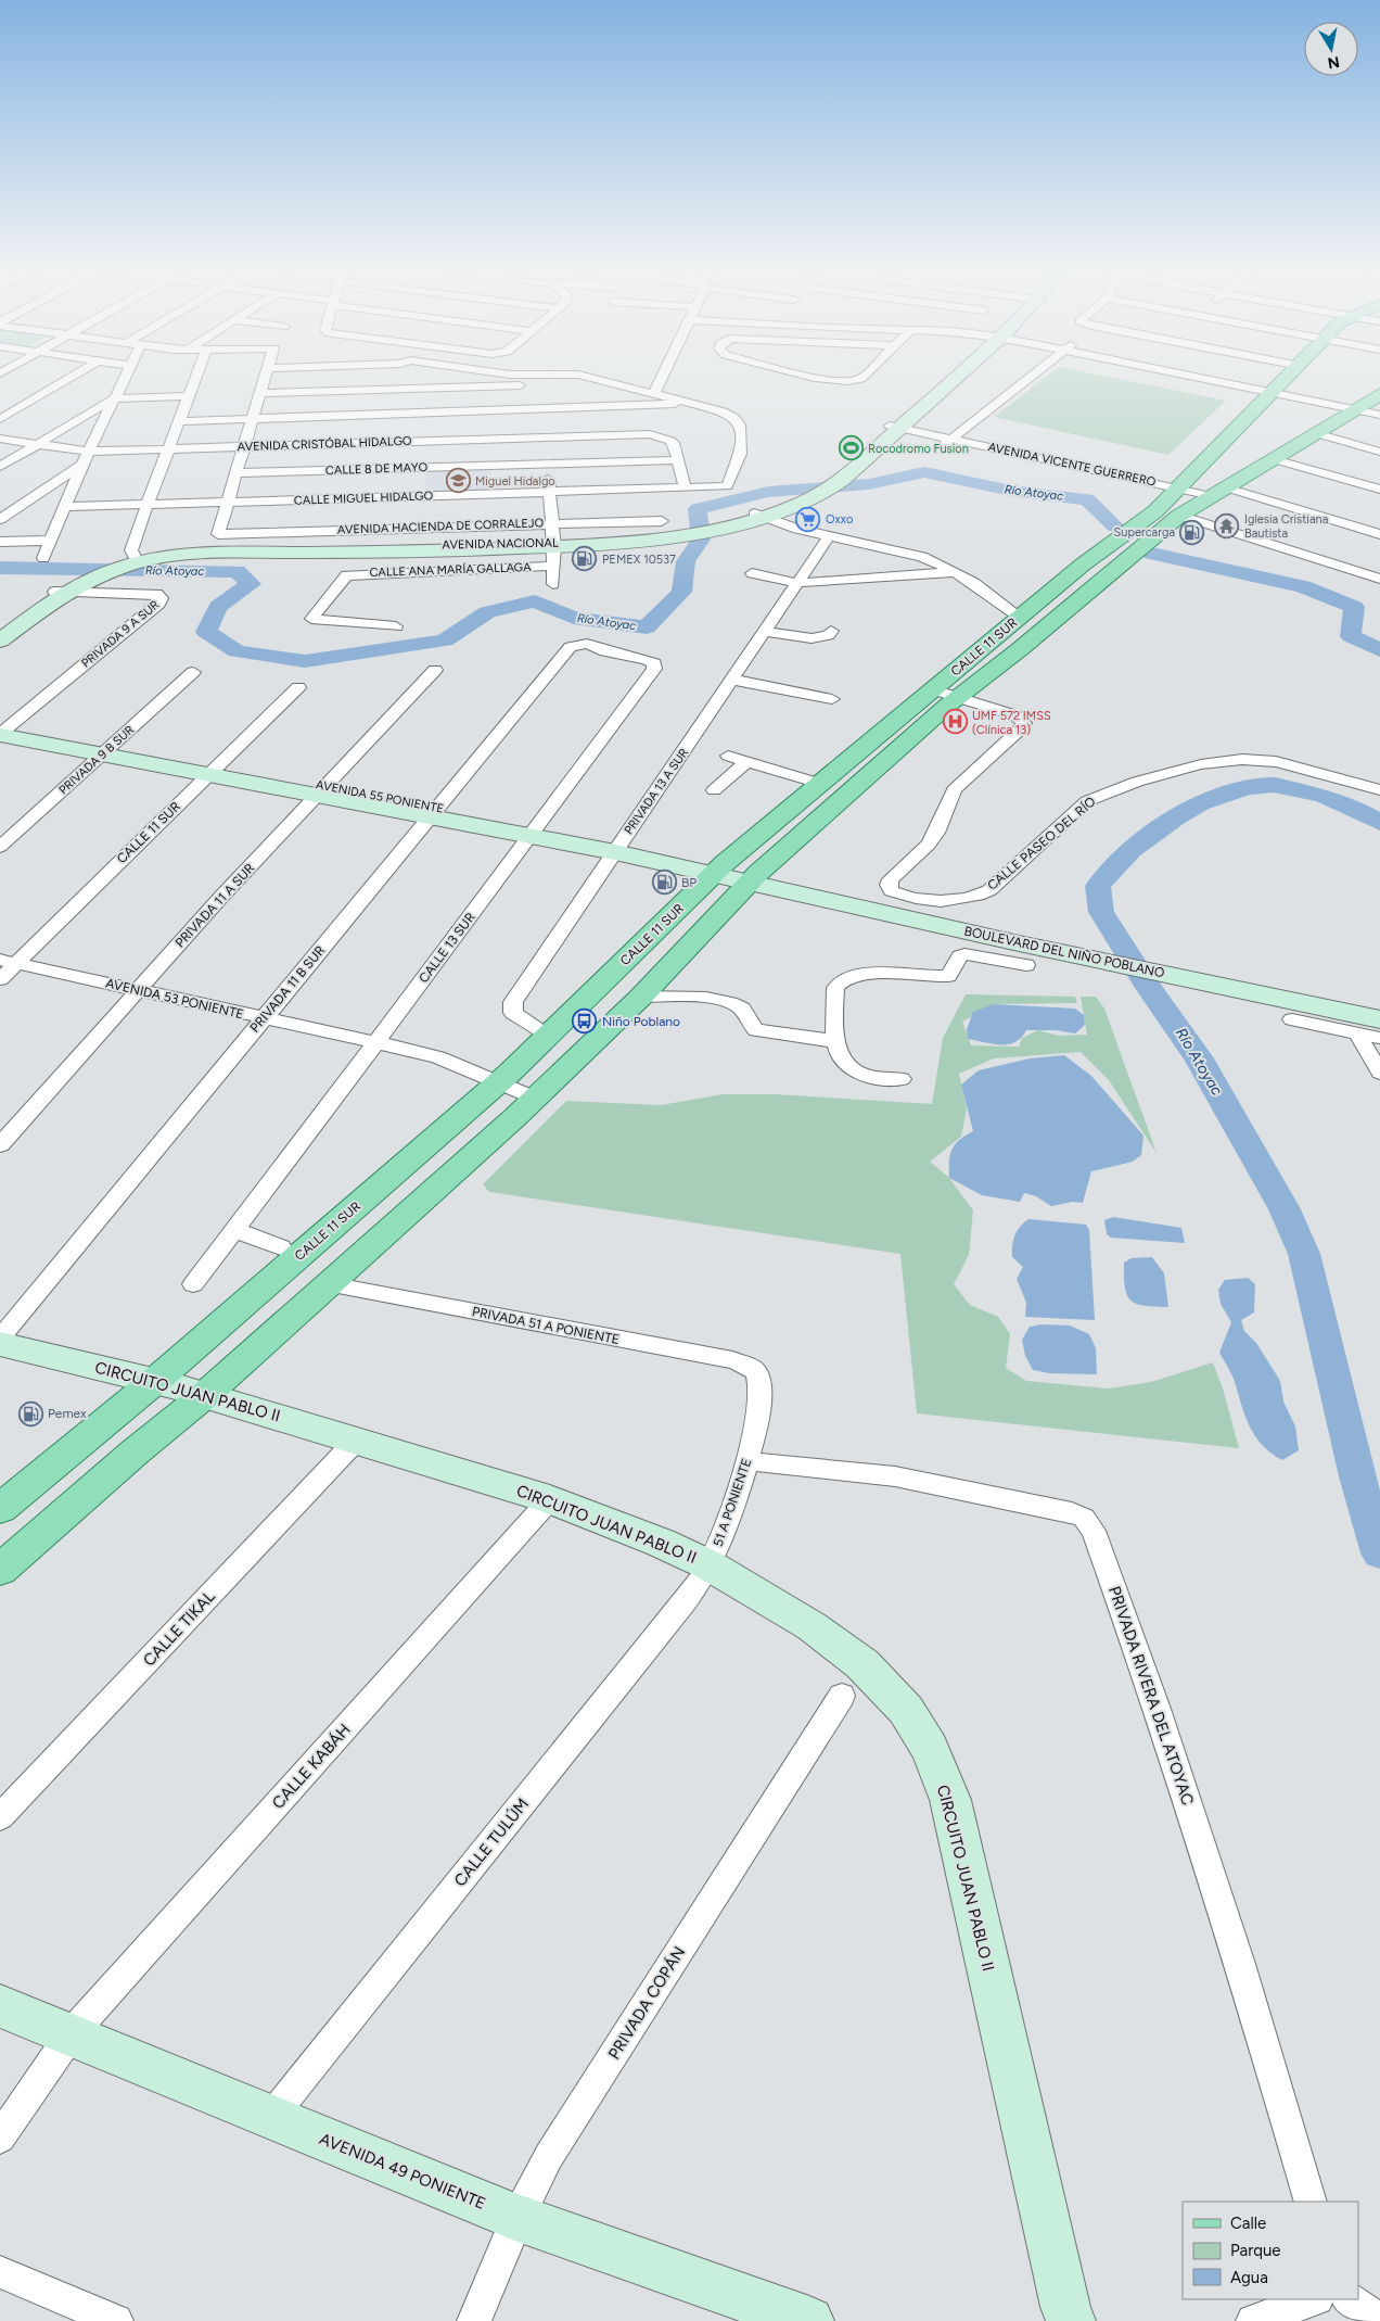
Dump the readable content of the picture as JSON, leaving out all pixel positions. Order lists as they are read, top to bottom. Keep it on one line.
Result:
{"streets":{"main road":["AVENIDA NACIONAL","CALLE 11 SUR","AVENIDA 55 PONIENTE","BOULEVARD DEL NIÑO POBLANO","CIRCUITO JUAN PABLO II","AVENIDA 49 PONIENTE"],"street":["AVENIDA CRISTÓBAL HIDALGO","AVENIDA VICENTE GUERRERO","CALLE 8 DE MAYO","CALLE MIGUEL HIDALGO","AVENIDA HACIENDA DE CORRALEJO","CALLE ANA MARÍA GALLAGA","PRIVADA 9 A SUR","PRIVADA 9 B SUR","PRIVADA 13 A SUR","CALLE PASEO DEL RÍO","PRIVADA 11 A SUR","CALLE 13 SUR","PRIVADA 11 B SUR","AVENIDA 53 PONIENTE","PRIVADA 51 A PONIENTE","51 A PONIENTE","CALLE TIKAL","PRIVADA RIVERA DEL ATOYAC","CALLE KABÁH","CALLE TULÚM","PRIVADA COPÁN"]},"crossings":[["AVENIDA CRISTÓBAL HIDALGO","CALLE 8 DE MAYO"],["AVENIDA CRISTÓBAL HIDALGO","CALLE MIGUEL HIDALGO"],["AVENIDA CRISTÓBAL HIDALGO","AVENIDA HACIENDA DE CORRALEJO"],["AVENIDA VICENTE GUERRERO","AVENIDA NACIONAL"],["AVENIDA VICENTE GUERRERO","CALLE 11 SUR"],["CALLE 8 DE MAYO","CALLE MIGUEL HIDALGO"],["CALLE 8 DE MAYO","AVENIDA HACIENDA DE CORRALEJO"],["CALLE MIGUEL HIDALGO","AVENIDA HACIENDA DE CORRALEJO"],["AVENIDA HACIENDA DE CORRALEJO","AVENIDA NACIONAL"],["AVENIDA NACIONAL","CALLE ANA MARÍA GALLAGA"],["AVENIDA NACIONAL","PRIVADA 9 A SUR"],["PRIVADA 9 A SUR","AVENIDA 55 PONIENTE"],["CALLE 11 SUR","PRIVADA 13 A SUR"],["CALLE 11 SUR","AVENIDA 55 PONIENTE"],["CALLE 11 SUR","BOULEVARD DEL NIÑO POBLANO"],["CALLE 11 SUR","AVENIDA 53 PONIENTE"],["CALLE 11 SUR","PRIVADA 51 A PONIENTE"],["CALLE 11 SUR","CIRCUITO JUAN PABLO II"],["PRIVADA 9 B SUR","AVENIDA 55 PONIENTE"],["PRIVADA 13 A SUR","AVENIDA 55 PONIENTE"],["AVENIDA 55 PONIENTE","PRIVADA 11 A SUR"],["AVENIDA 55 PONIENTE","CALLE 13 SUR"],["AVENIDA 55 PONIENTE","BOULEVARD DEL NIÑO POBLANO"],["AVENIDA 55 PONIENTE","PRIVADA 11 B SUR"],["PRIVADA 11 A SUR","AVENIDA 53 PONIENTE"],["CALLE 13 SUR","PRIVADA 11 B SUR"],["CALLE 13 SUR","AVENIDA 53 PONIENTE"],["PRIVADA 11 B SUR","AVENIDA 53 PONIENTE"],["PRIVADA 51 A PONIENTE","51 A PONIENTE"],["CIRCUITO JUAN PABLO II","51 A PONIENTE"],["CIRCUITO JUAN PABLO II","CALLE TIKAL"],["CIRCUITO JUAN PABLO II","CALLE KABÁH"],["CIRCUITO JUAN PABLO II","CALLE TULÚM"],["51 A PONIENTE","PRIVADA RIVERA DEL ATOYAC"],["51 A PONIENTE","CALLE TULÚM"],["CALLE KABÁH","AVENIDA 49 PONIENTE"],["CALLE TULÚM","AVENIDA 49 PONIENTE"],["PRIVADA COPÁN","AVENIDA 49 PONIENTE"]],"water":["Río Atoyac"],"places":{"sports":["Rocodromo Fusion"],"school or university":["Miguel Hidalgo"],"supermarket":["Oxxo"],"temple":["Iglesia Cristiana Bautista"],"fuel station":["Supercarga","PEMEX 10537","BP","Pemex"],"hospital":["UMF 572 IMSS (Clínica 13)"],"bus stop":["Niño Poblano"]},"legend":["Calle","Parque","Agua"],"north":"bottom"}
